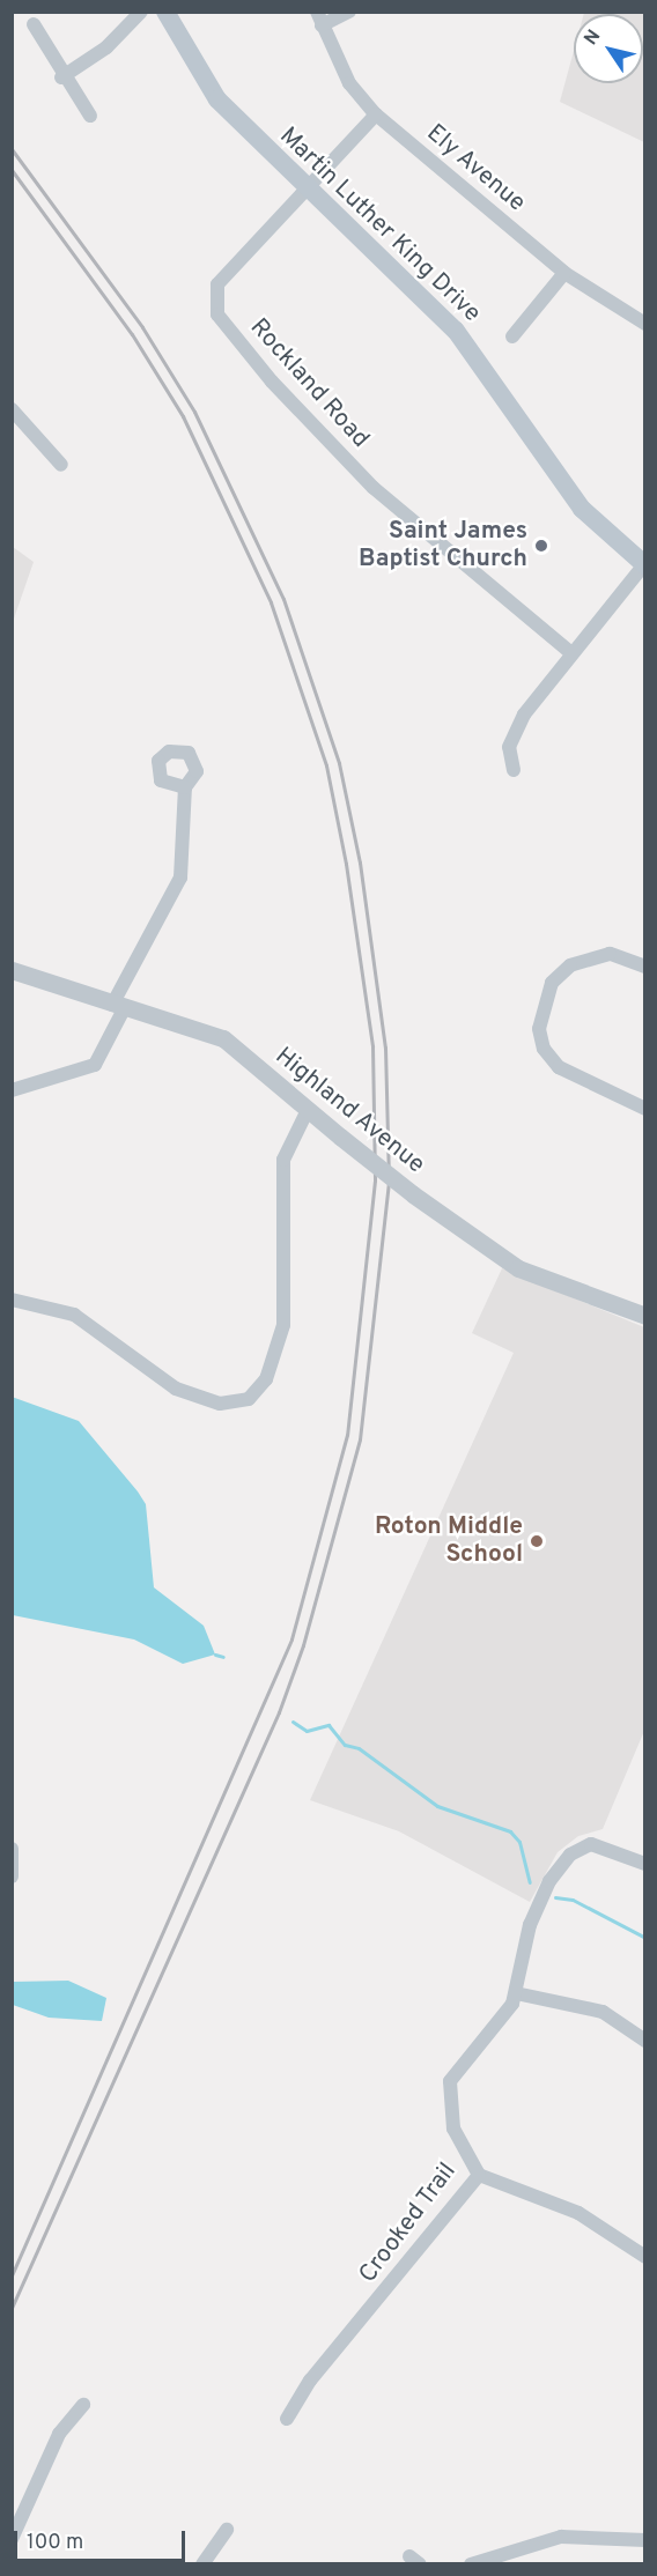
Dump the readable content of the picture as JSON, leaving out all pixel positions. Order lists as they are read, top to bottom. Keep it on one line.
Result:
{"streets":{"main road":["Martin Luther King Drive"],"street":["Ely Avenue","Rockland Road","Highland Avenue","Crooked Trail"]},"crossings":[["Ely Avenue","Rockland Road"],["Martin Luther King Drive","Rockland Road"]],"places":["Saint James Baptist Church","Roton Middle School"],"scale_bar":"100 m","north":"top left"}
